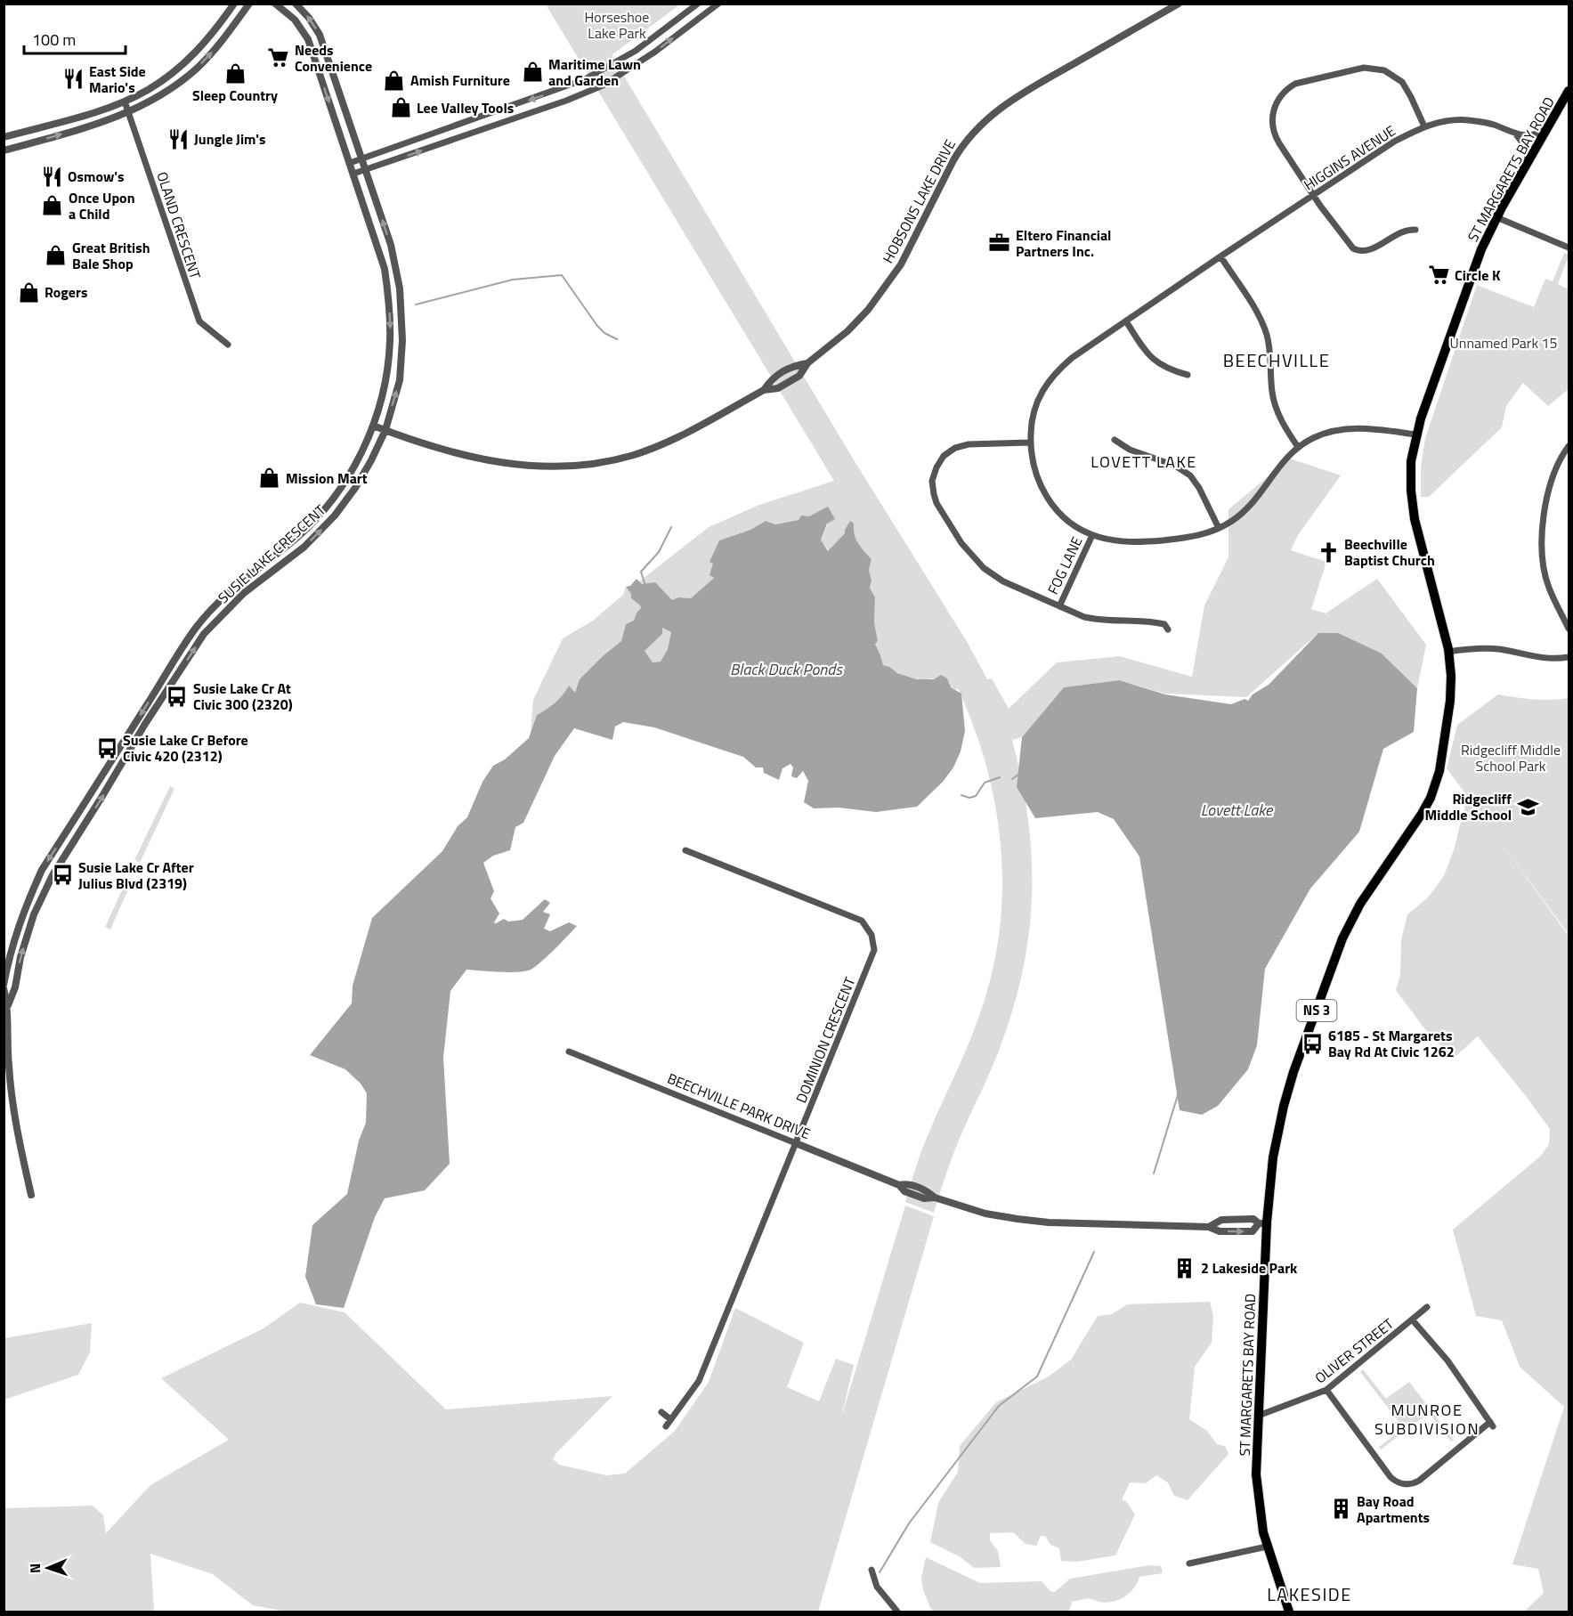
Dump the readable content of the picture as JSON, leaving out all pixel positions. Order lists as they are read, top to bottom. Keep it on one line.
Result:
{"streets":{"main road":["ST MARGARETS BAY ROAD","NS 3"],"street":["HIGGINS AVENUE","HOBSONS LAKE DRIVE","OLAND CRESCENT","SUSIE LAKE CRESCENT","FOG LANE","DOMINION CRESCENT","BEECHVILLE PARK DRIVE","OLIVER STREET"]},"crossings":[["ST MARGARETS BAY ROAD","BEECHVILLE PARK DRIVE"],["ST MARGARETS BAY ROAD","OLIVER STREET"],["HOBSONS LAKE DRIVE","SUSIE LAKE CRESCENT"],["DOMINION CRESCENT","BEECHVILLE PARK DRIVE"]],"districts":["BEECHVILLE","LOVETT LAKE","MUNROE SUBDIVISION","LAKESIDE"],"water":["Black Duck Ponds","Lovett Lake"],"parks":["Horseshoe Lake Park","Unnamed Park 15","Ridgecliff Middle School Park"],"places":{"supermarket":["Needs Convenience","Circle K"],"shop":["Maritime Lawn and Garden","Sleep Country","Amish Furniture","Lee Valley Tools","Once Upon a Child","Great British Bale Shop","Rogers","Mission Mart"],"restaurant":["East Side Mario's","Jungle Jim's","Osmow's"],"office":["Eltero Financial Partners Inc."],"church":["Beechville Baptist Church"],"bus stop":["Susie Lake Cr At Civic 300 (2320)","Susie Lake Cr Before Civic 420 (2312)","Susie Lake Cr After Julius Blvd (2319)","6185 - St Margarets Bay Rd At Civic 1262"],"school or university":["Ridgecliff Middle School"],"building":["2 Lakeside Park","Bay Road Apartments"]},"scale_bar":"100 m","north":"left"}
